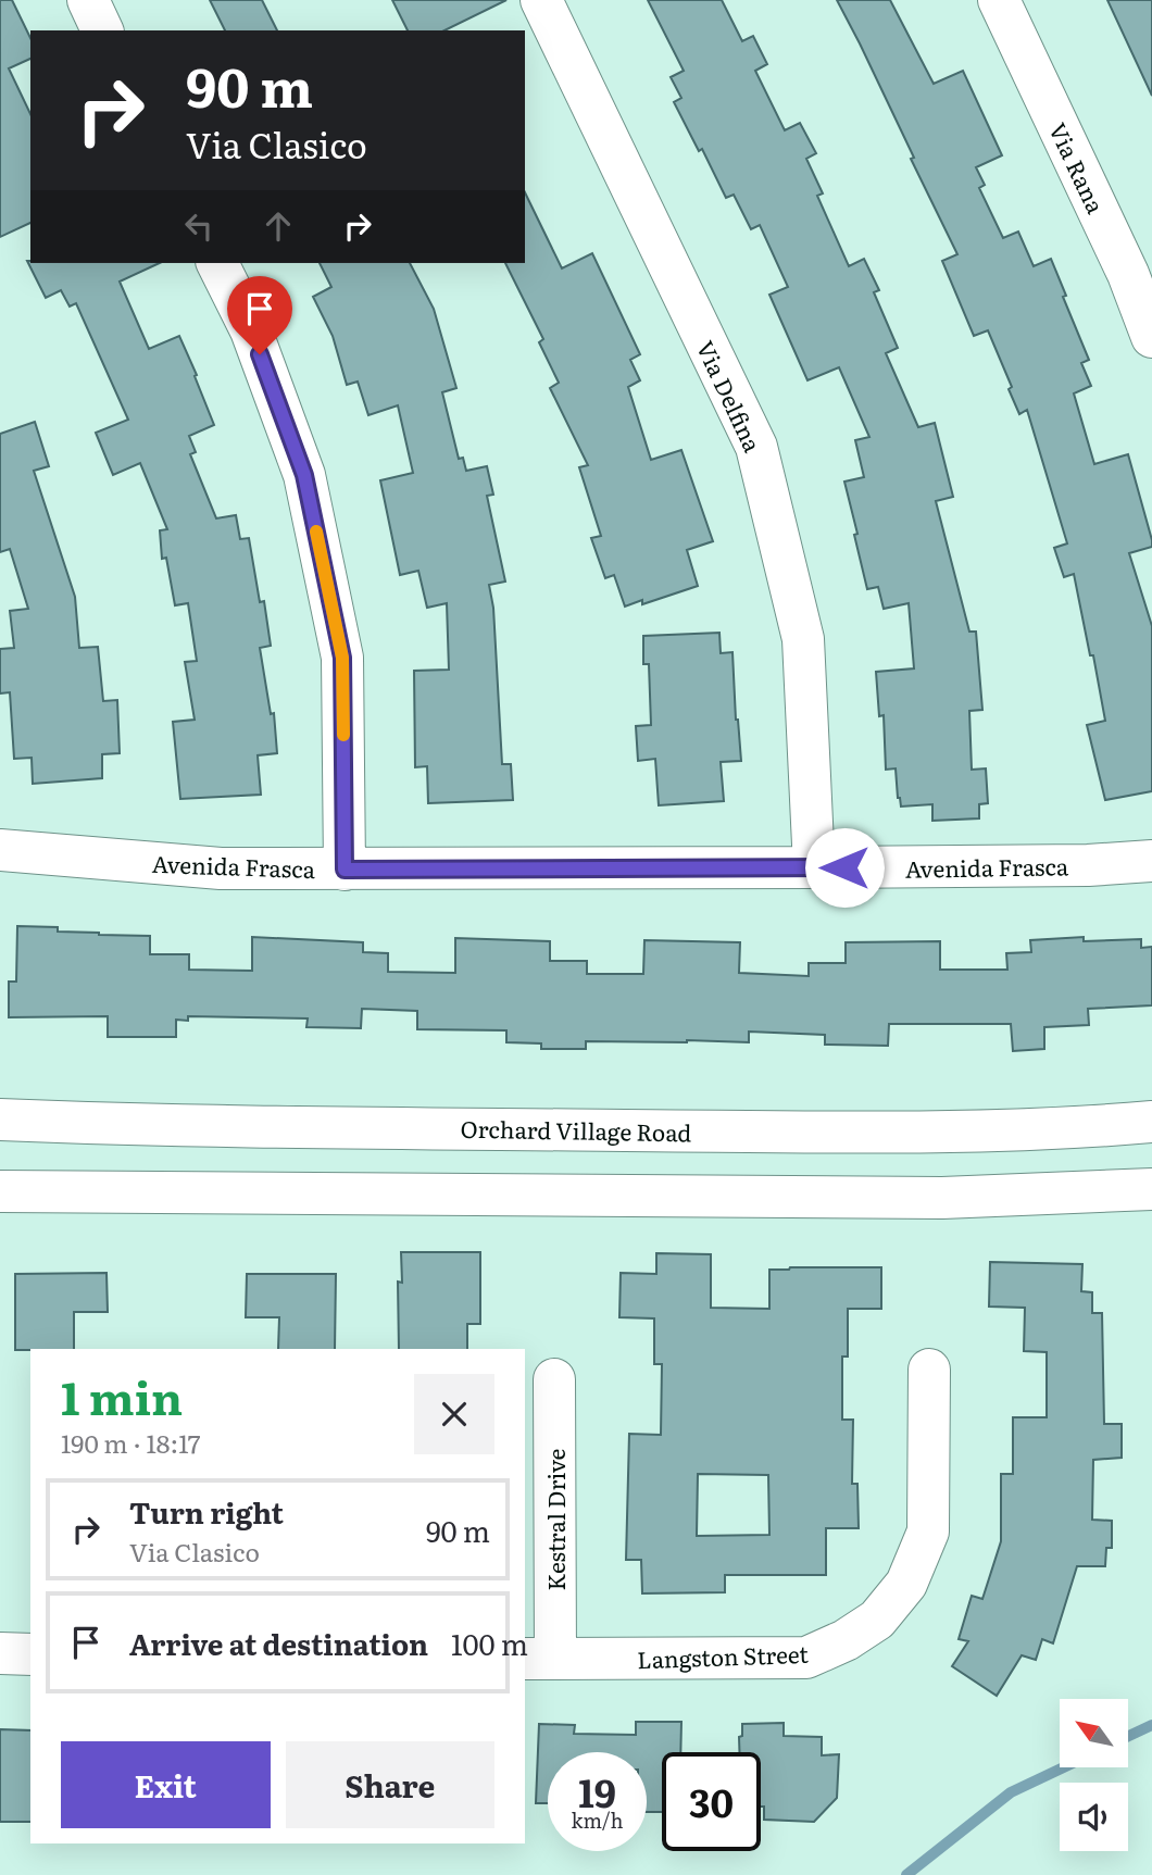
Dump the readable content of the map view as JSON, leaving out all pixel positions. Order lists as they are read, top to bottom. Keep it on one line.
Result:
{"streets":{"street":["Via Rana","Via Delfina","Avenida Frasca","Orchard Village Road","Kestral Drive","Langston Street"]},"crossings":[["Via Delfina","Avenida Frasca"],["Kestral Drive","Langston Street"]],"north":"top left","page":{"turn":["90 m","Via Clasico"],"heading":["1 min","190 m · 18:17"],"list":[{"name":"Turn right","note":"Via Clasico","value":"90 m"},{"name":"Arrive at destination","value":"100 m"}],"buttons":["Exit","Share"],"speed":"19 km/h","limit":"30"}}
